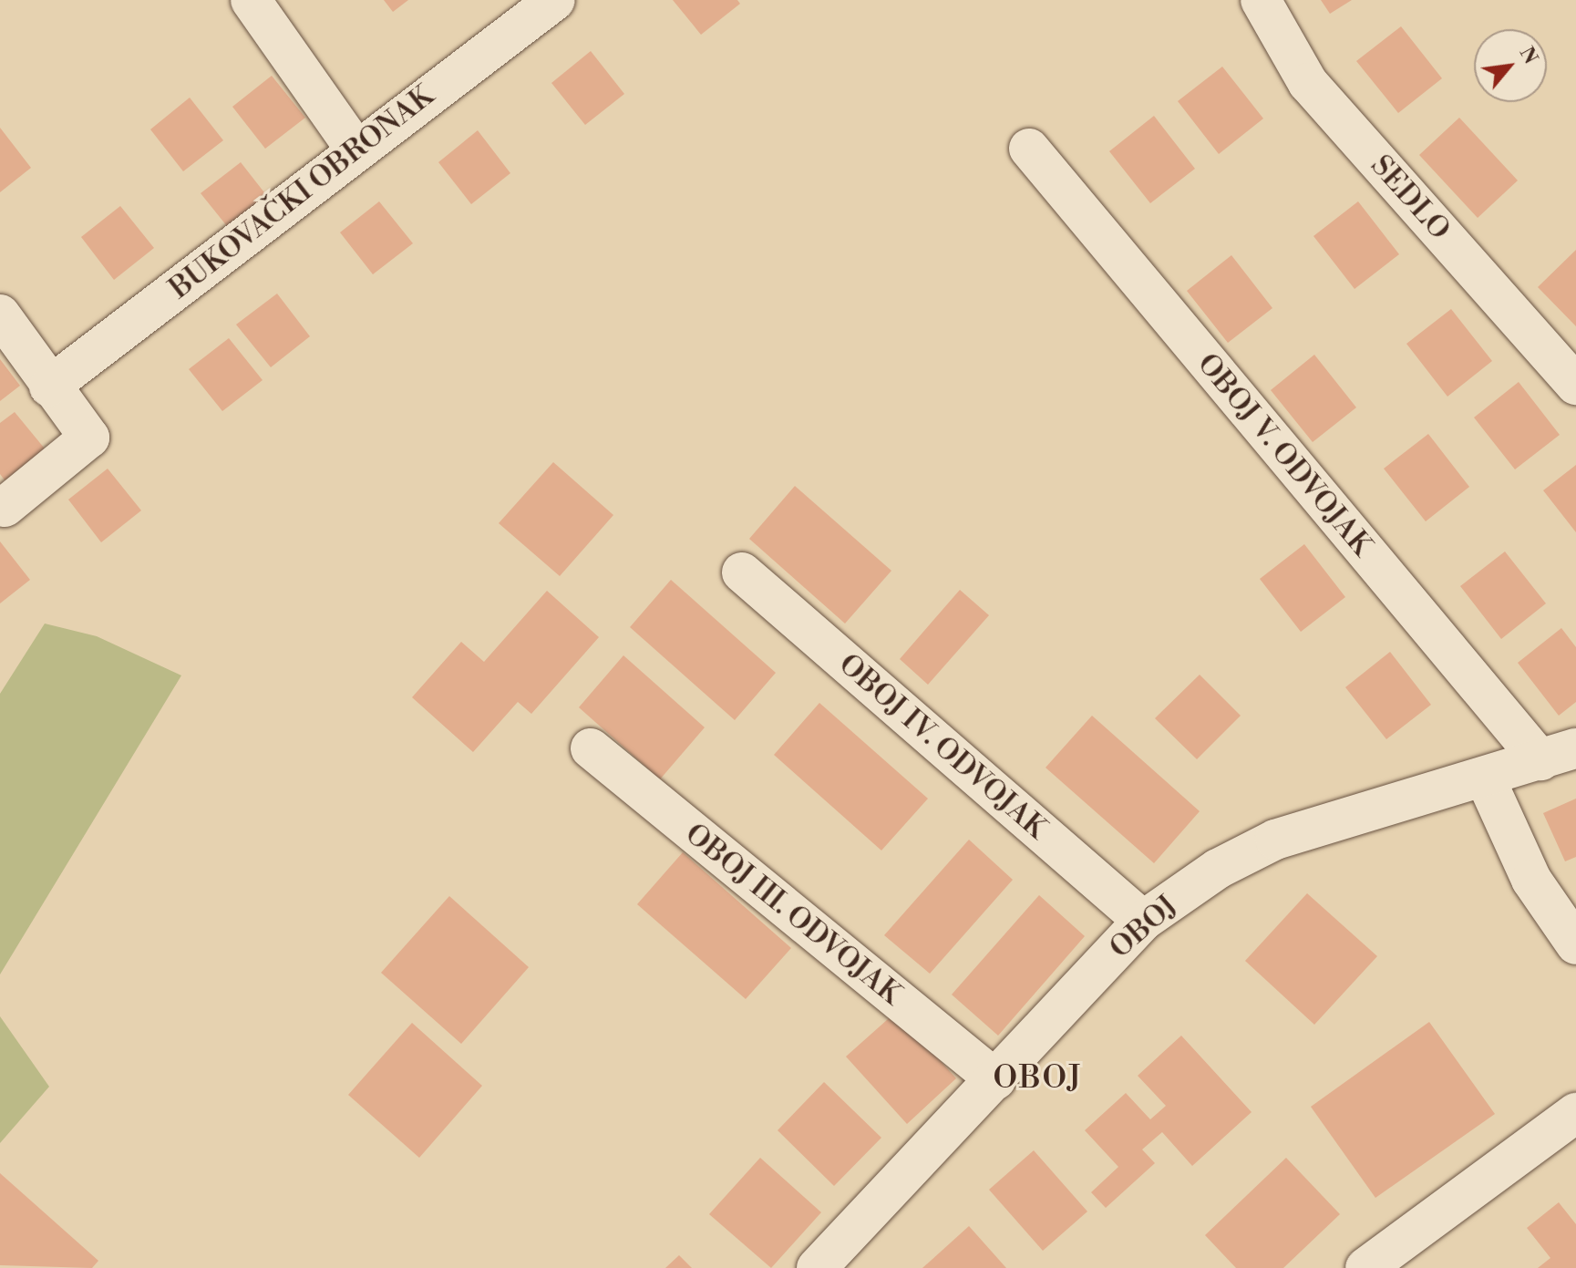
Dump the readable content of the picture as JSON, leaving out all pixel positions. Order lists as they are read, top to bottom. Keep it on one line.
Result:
{"streets":{"street":["BUKOVAČKI OBRONAK","SEDLO","OBOJ V. ODVOJAK","OBOJ IV. ODVOJAK","OBOJ III. ODVOJAK","OBOJ"]},"crossings":[["OBOJ V. ODVOJAK","OBOJ"],["OBOJ IV. ODVOJAK","OBOJ"],["OBOJ III. ODVOJAK","OBOJ"]],"districts":["OBOJ"],"north":"top right"}
